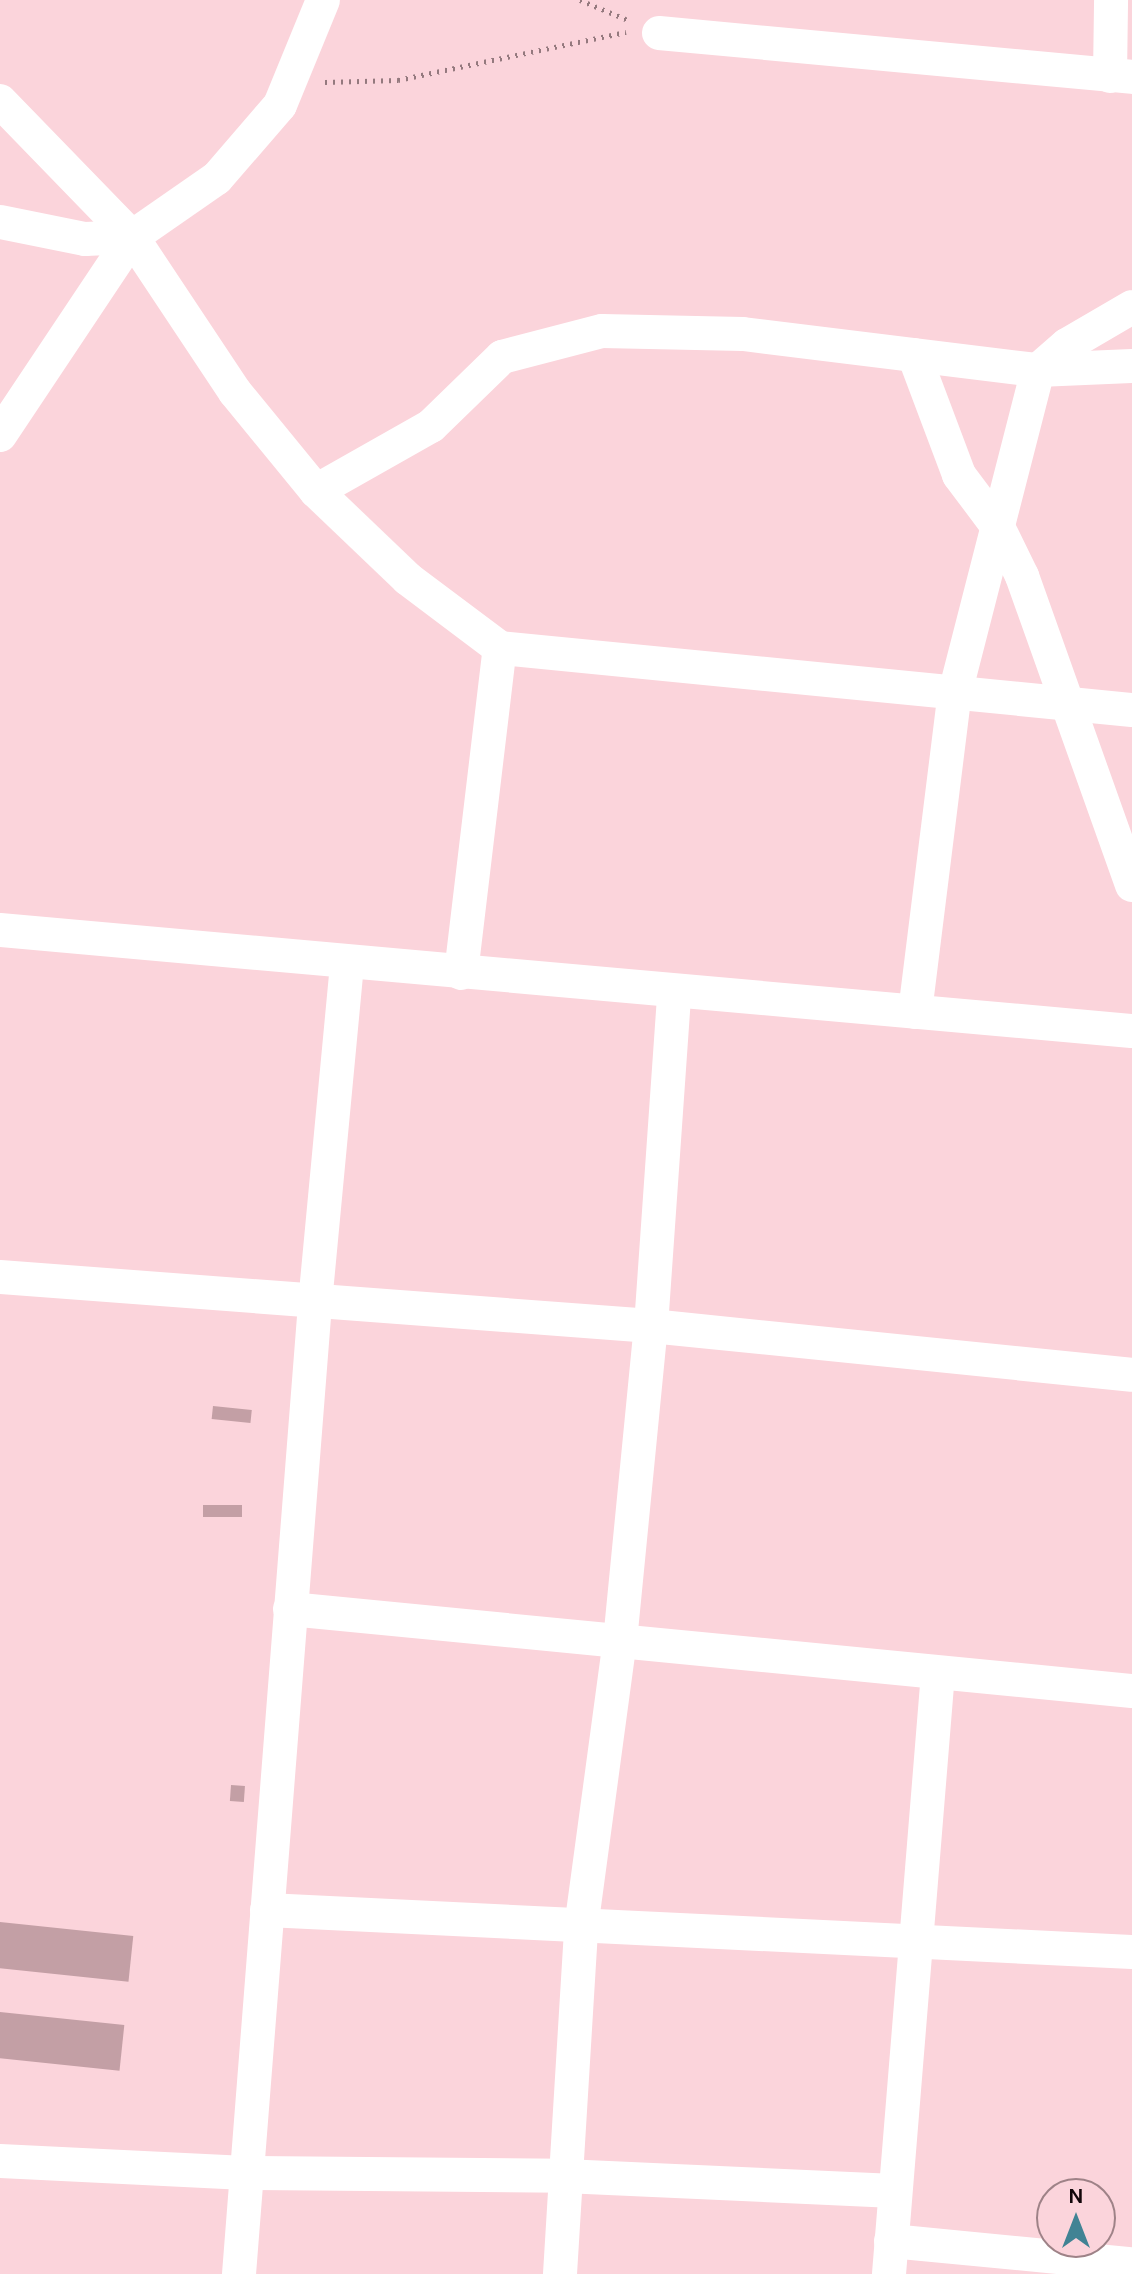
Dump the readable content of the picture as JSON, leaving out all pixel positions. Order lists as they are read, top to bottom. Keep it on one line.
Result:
{"north":"top"}
